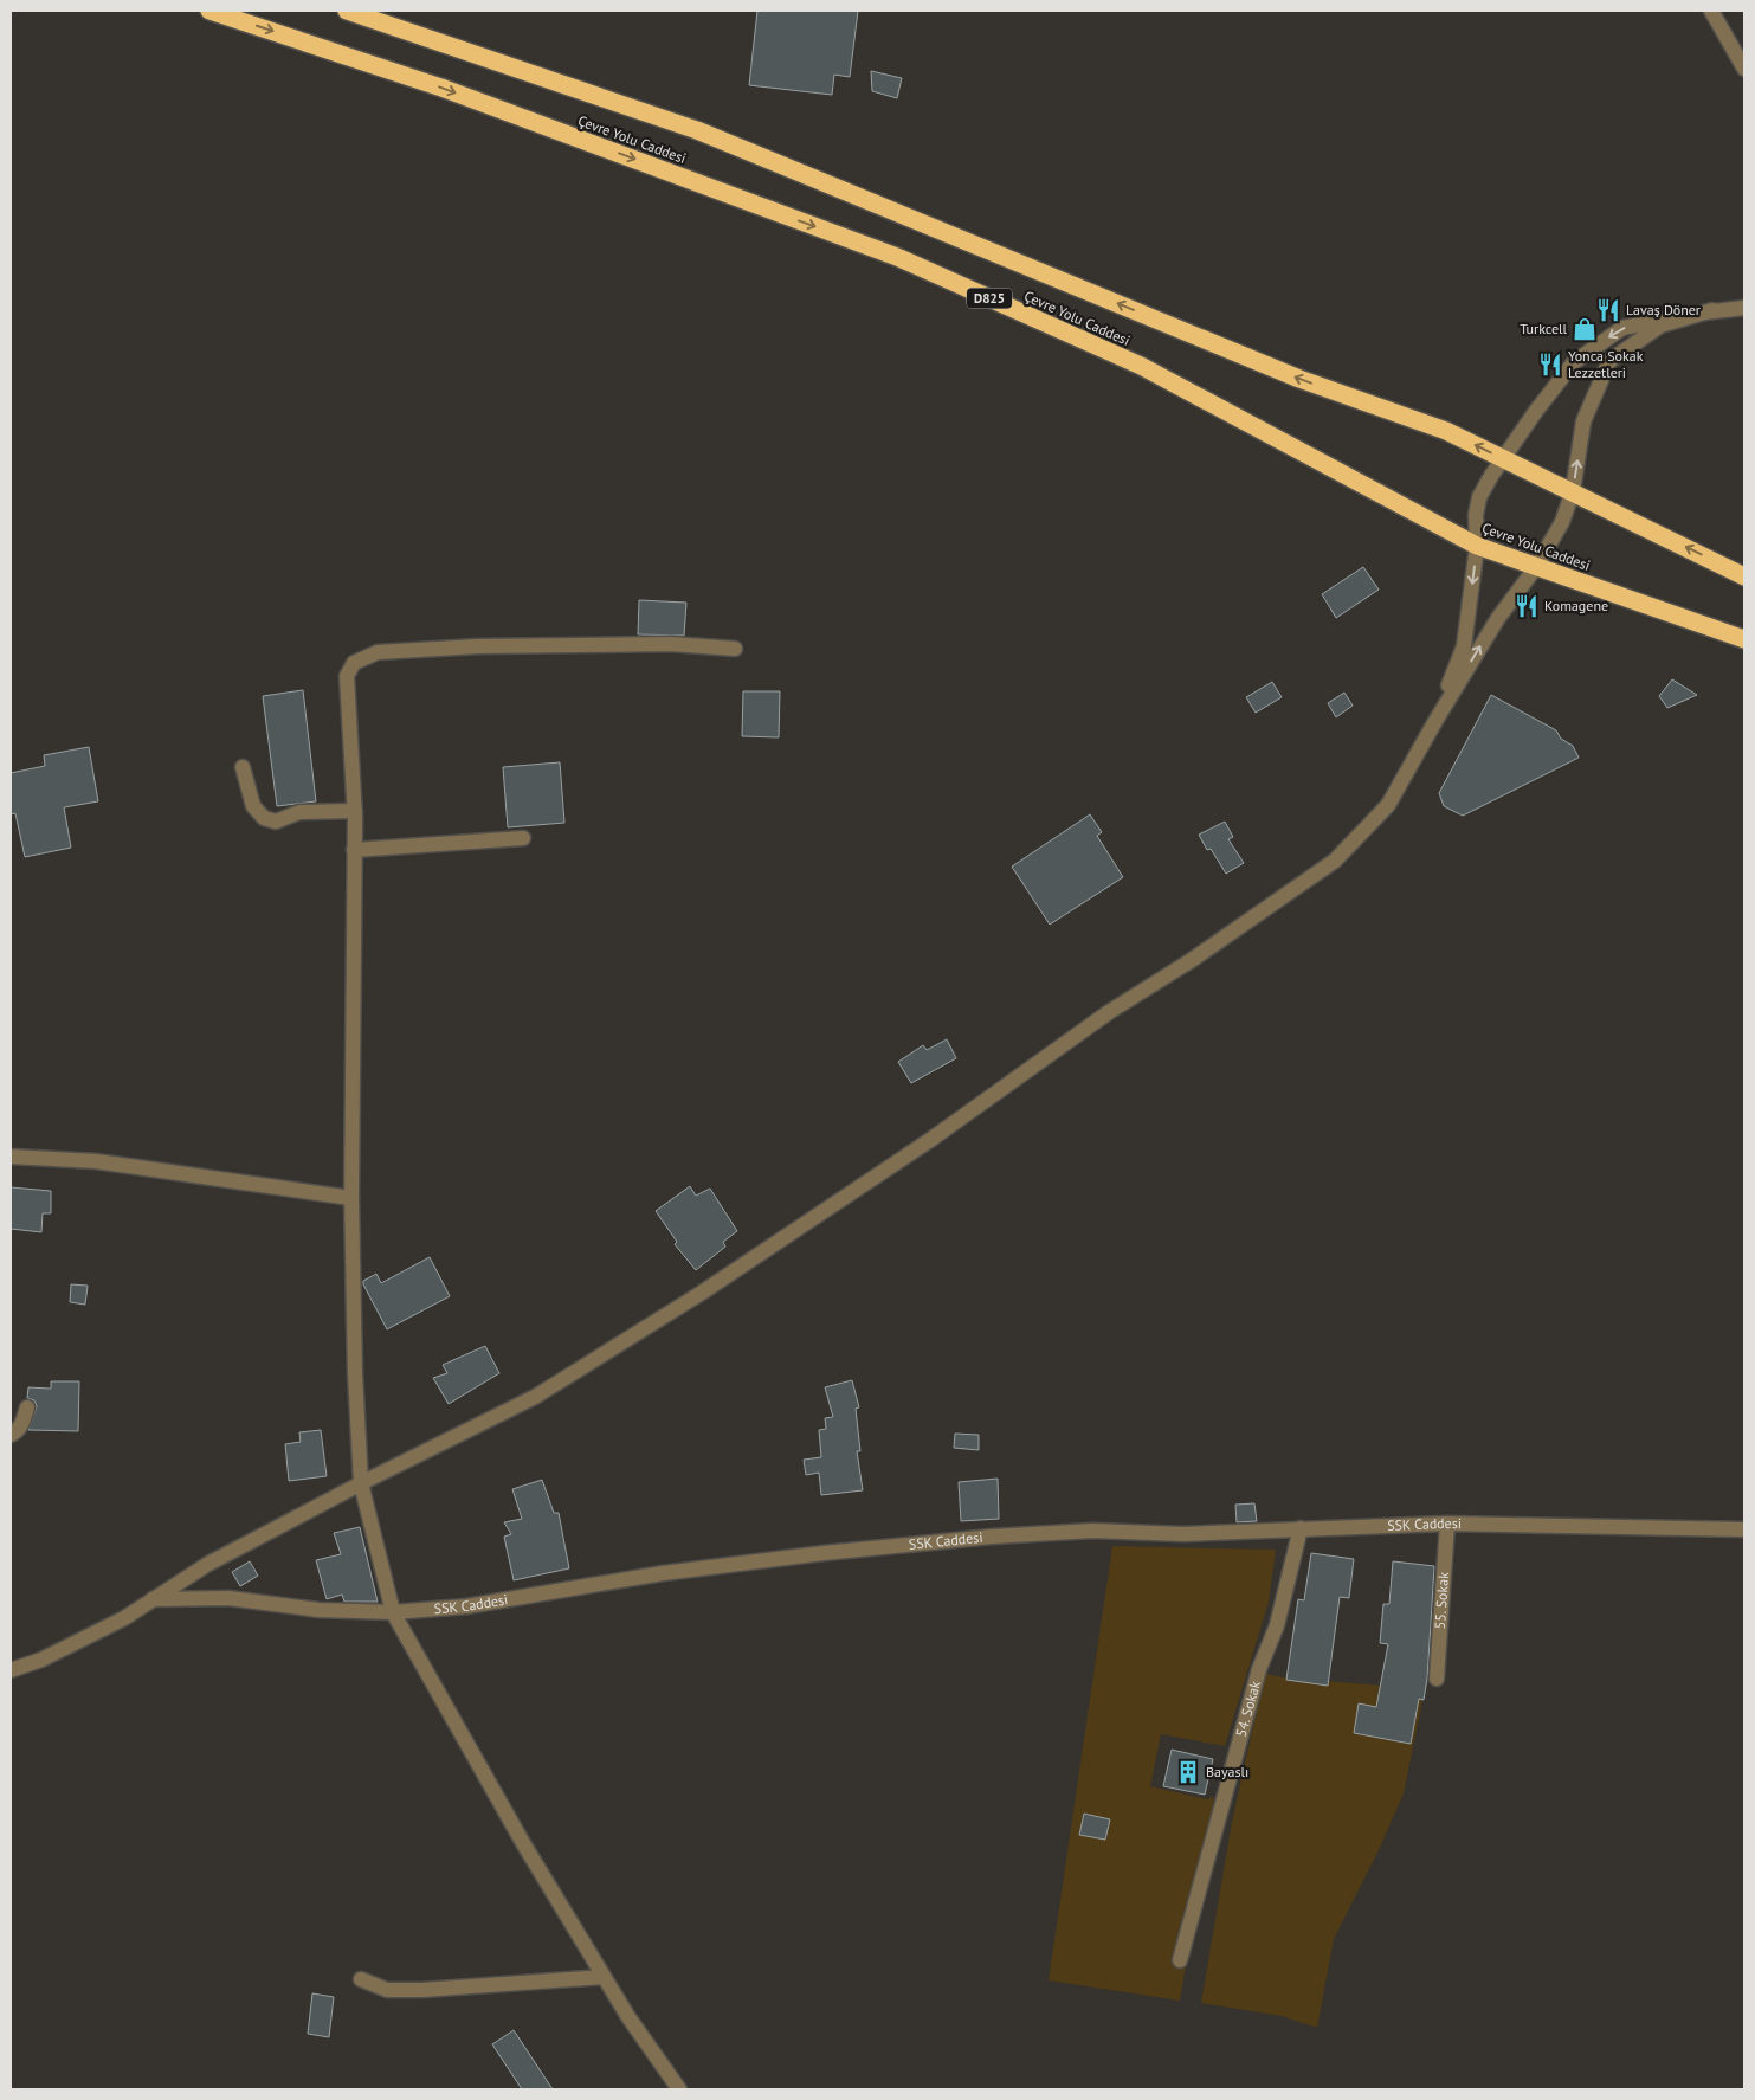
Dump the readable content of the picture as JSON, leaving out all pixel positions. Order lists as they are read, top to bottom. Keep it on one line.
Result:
{"streets":{"highway":["Çevre Yolu Caddesi","D825"],"street":["SSK Caddesi","55. Sokak","54. Sokak"]},"crossings":[["SSK Caddesi","55. Sokak"],["SSK Caddesi","54. Sokak"]],"places":{"restaurant":["Lavaş Döner","Yonca Sokak Lezzetleri","Komagene"],"shop":["Turkcell"],"building":["Bayaslı"]}}
